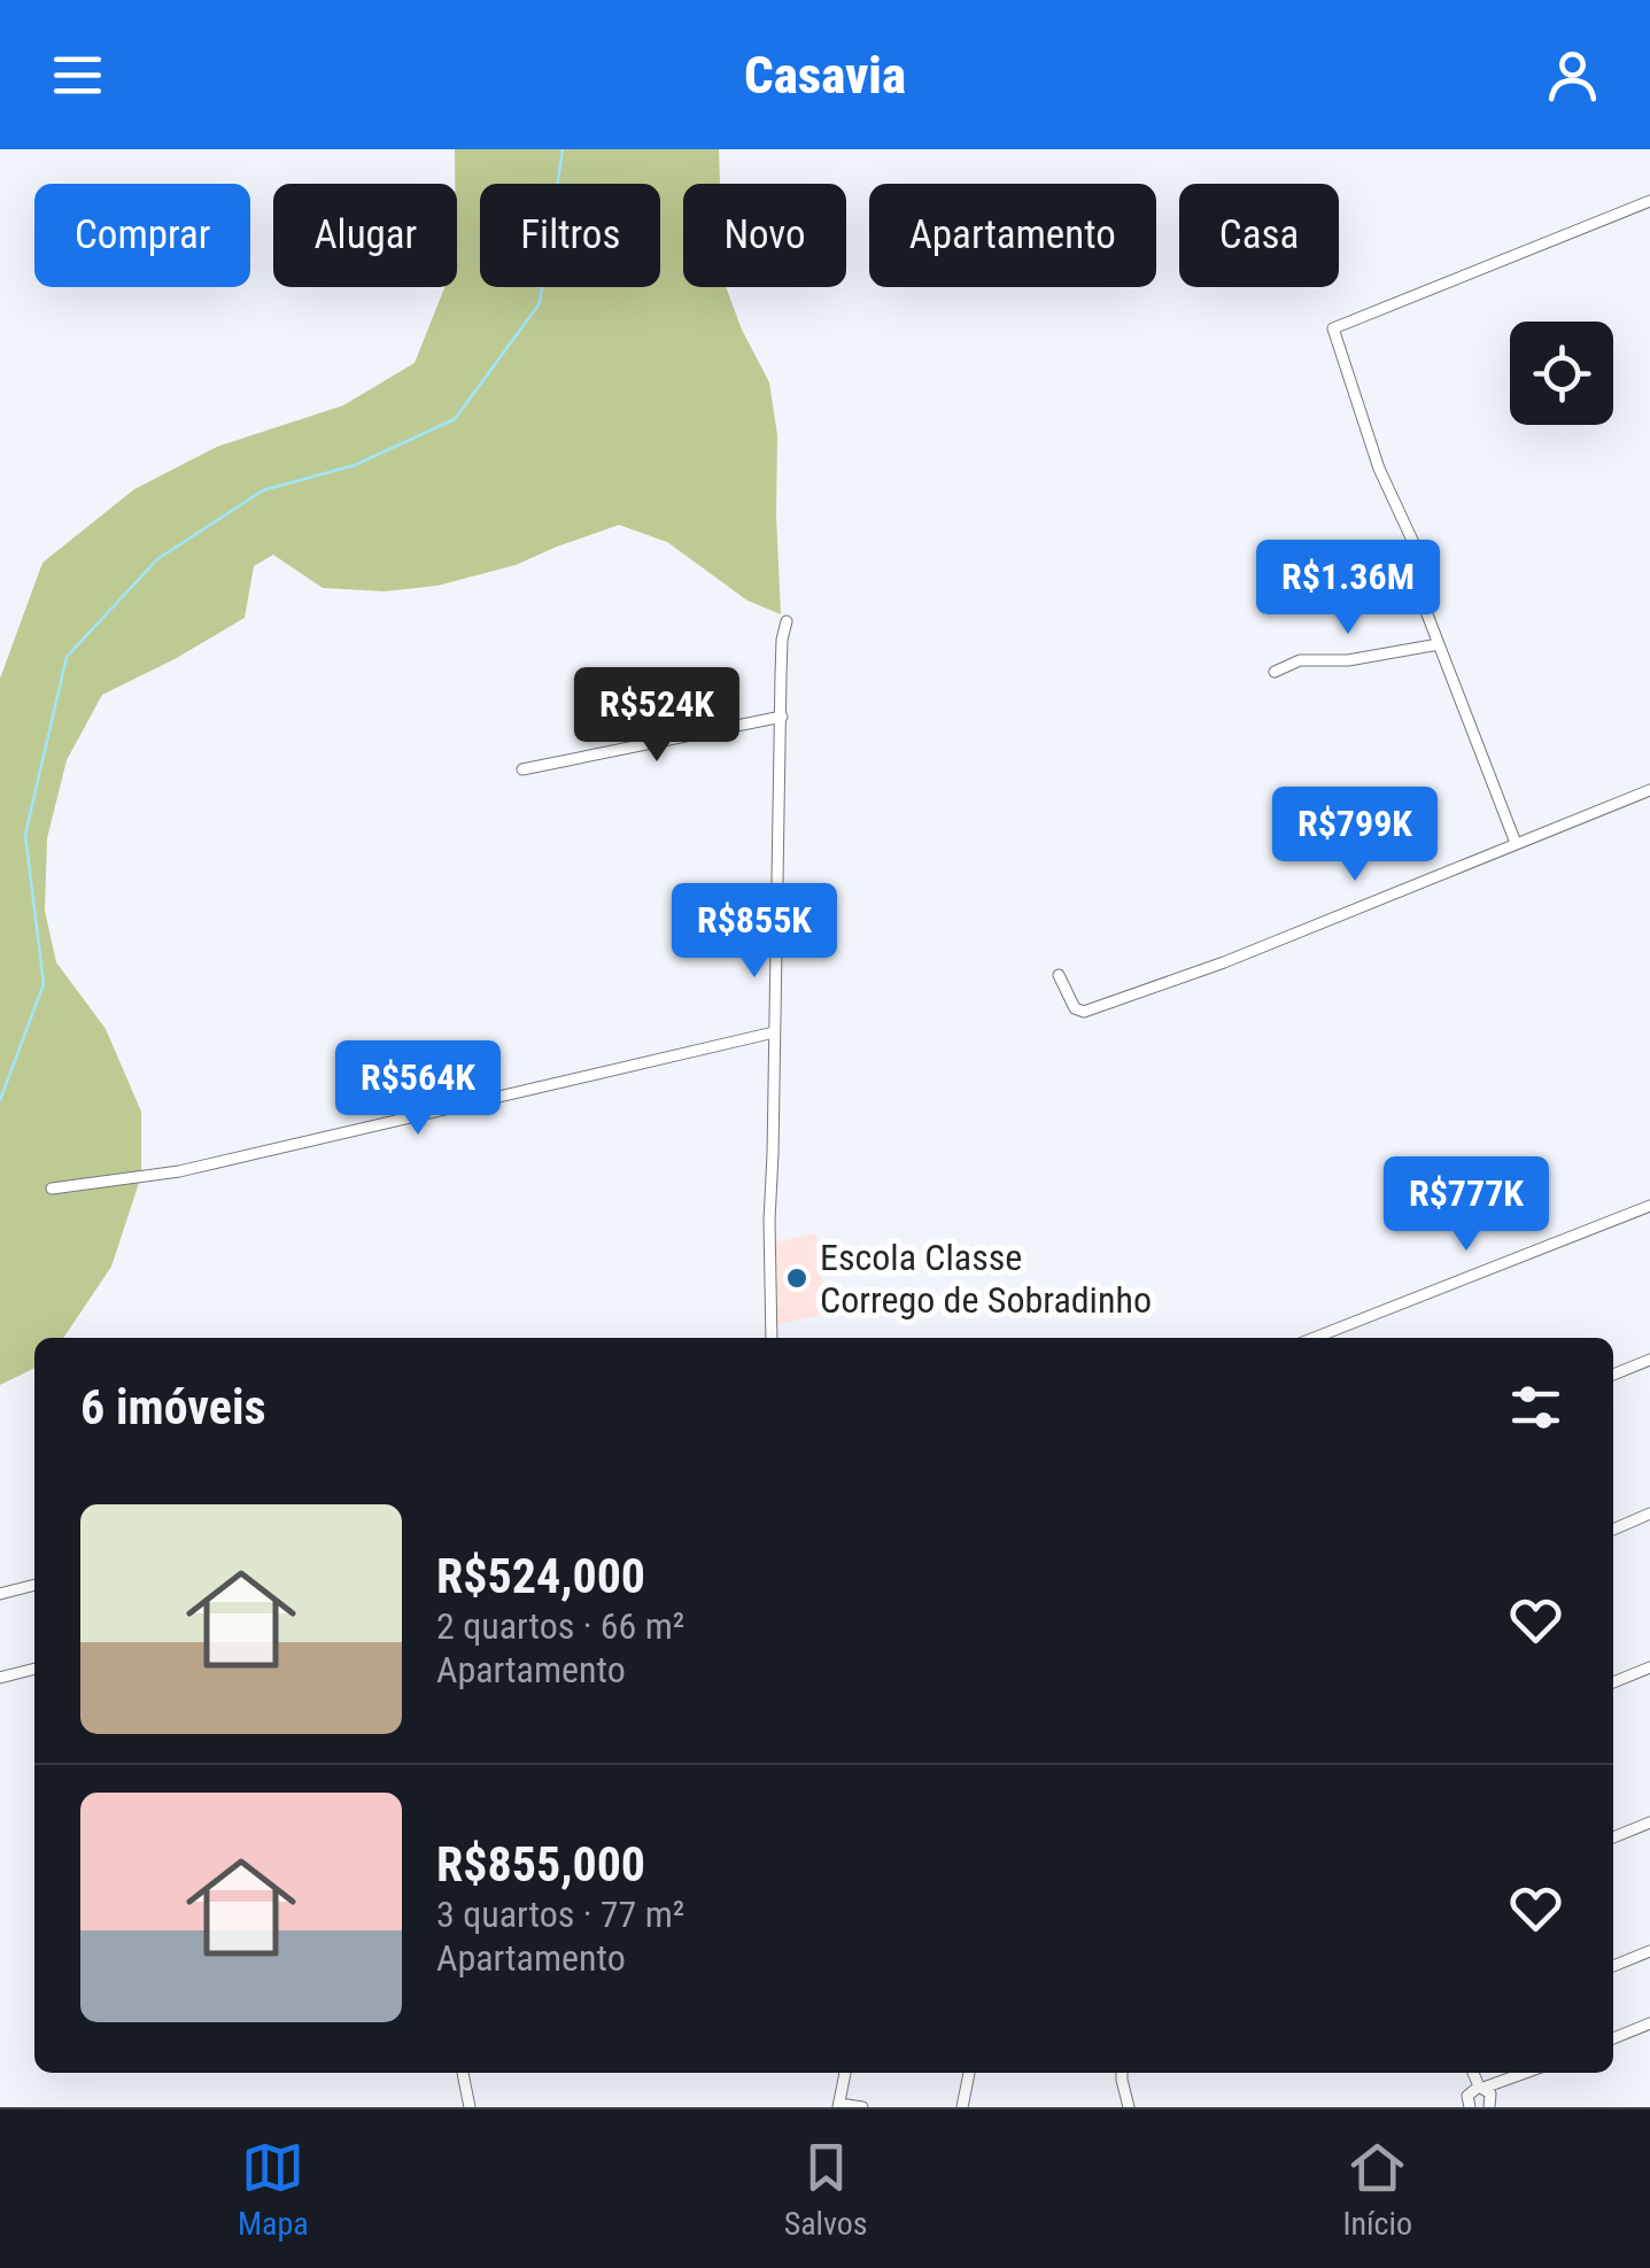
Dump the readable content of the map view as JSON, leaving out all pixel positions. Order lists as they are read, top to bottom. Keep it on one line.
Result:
{"places":["Escola Classe Corrego de Sobradinho"],"page":{"header":"Casavia","chip":["Comprar","Alugar","Filtros","Novo","Apartamento","Casa"],"price":["R$1.36M","R$524K","R$799K","R$855K","R$564K","R$777K"],"heading":"6 imóveis","list":[{"name":"R$524,000","note":"2 quartos · 66 m² · Apartamento"},{"name":"R$855,000","note":"3 quartos · 77 m² · Apartamento"}],"tabs":["Mapa","Salvos","Início"]}}
